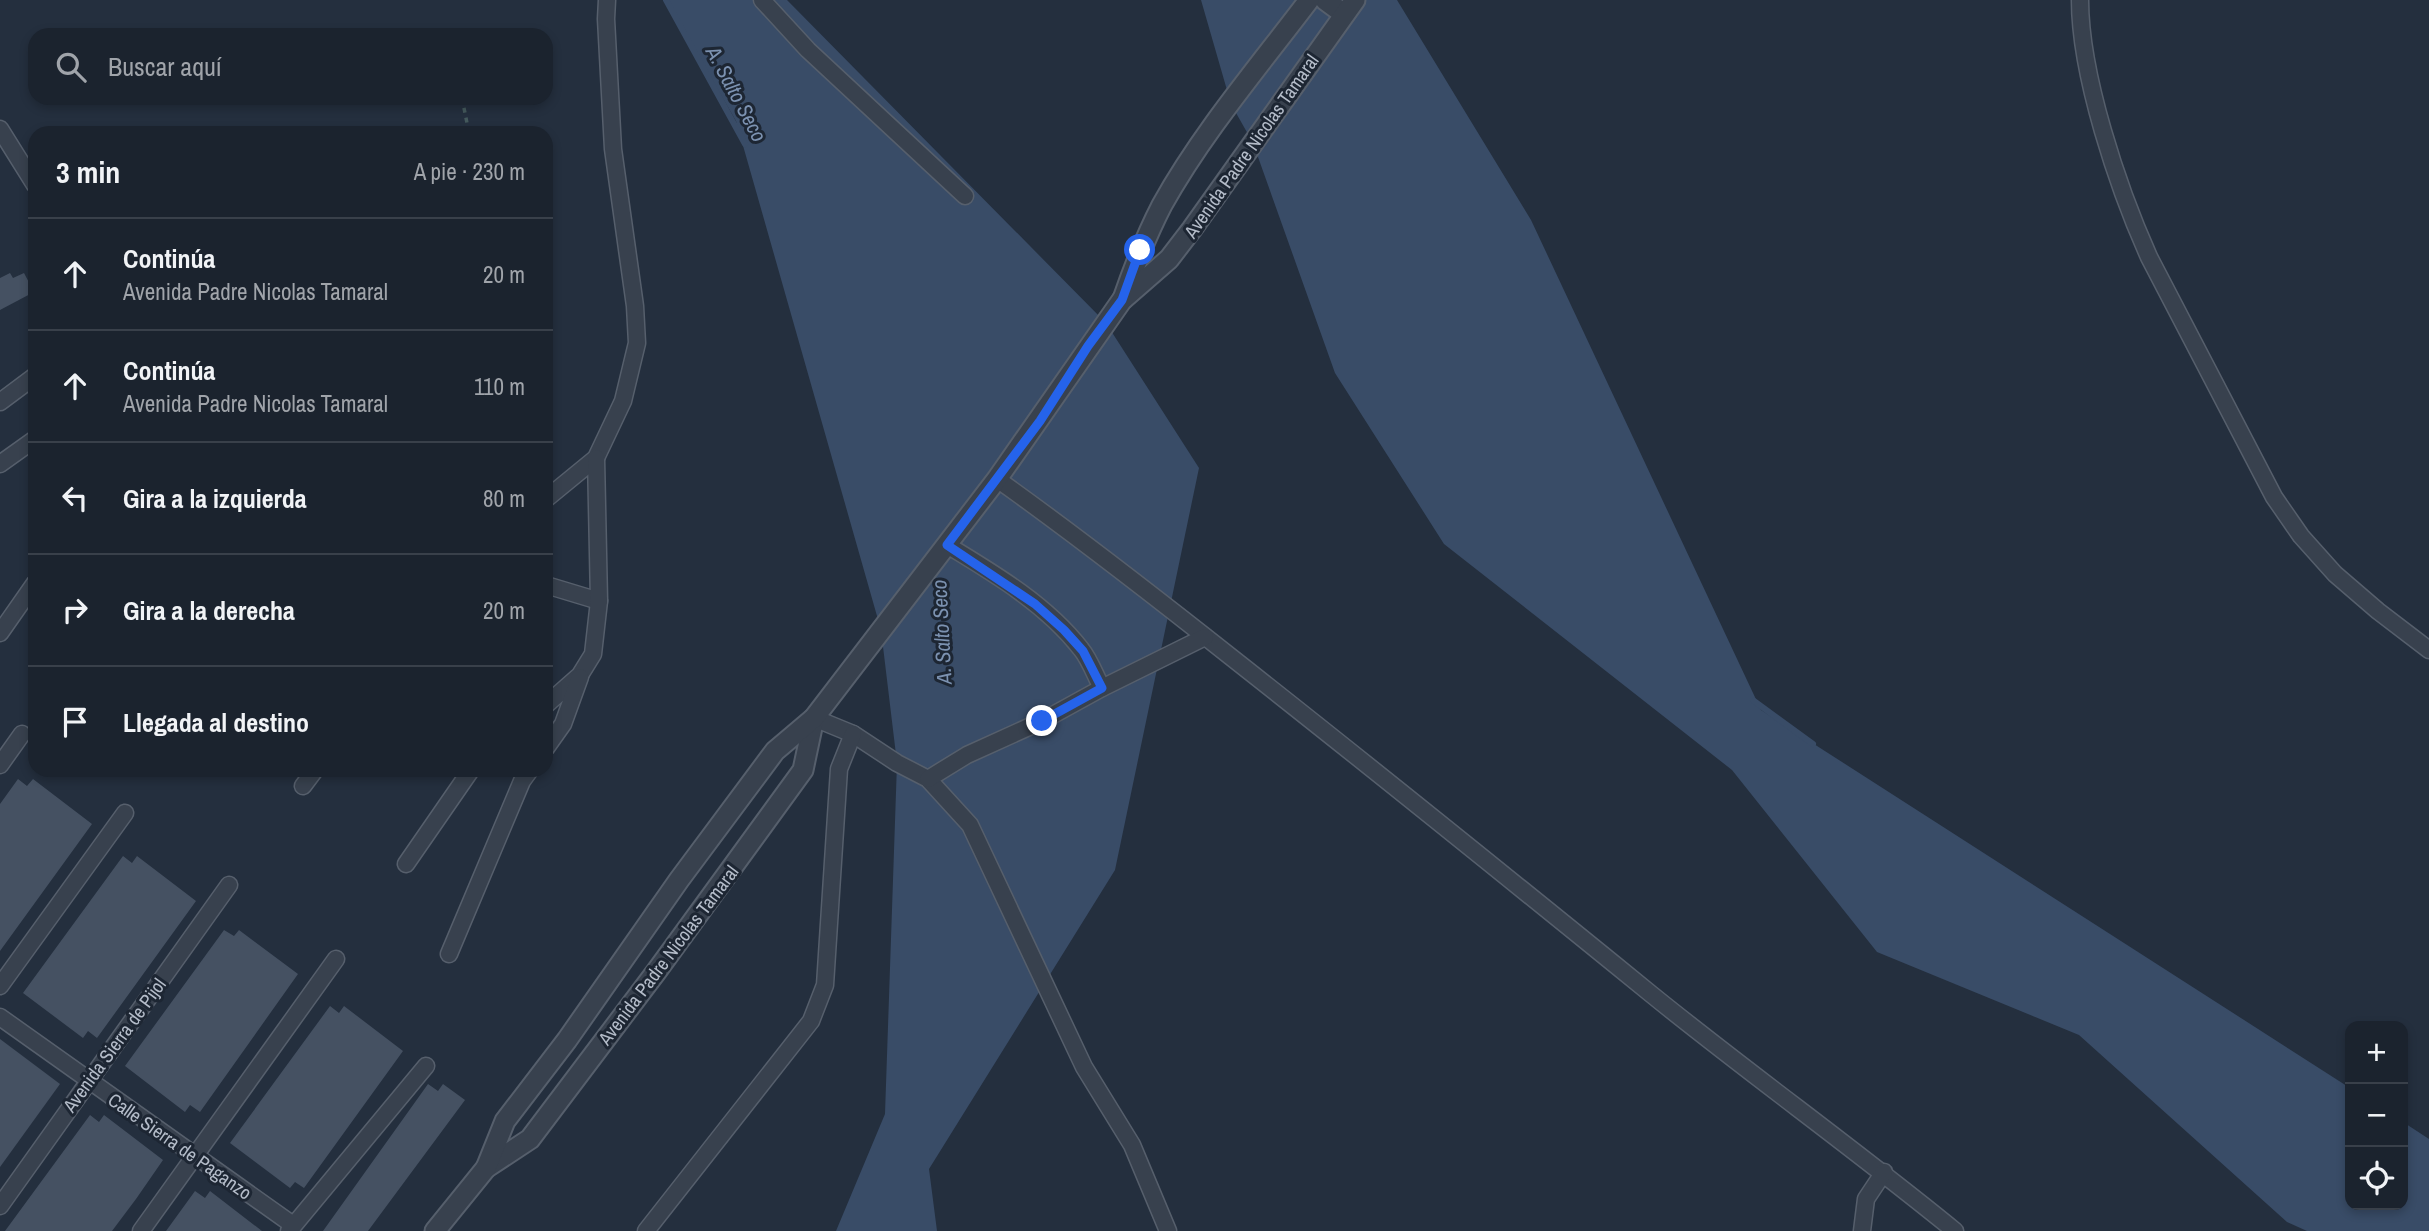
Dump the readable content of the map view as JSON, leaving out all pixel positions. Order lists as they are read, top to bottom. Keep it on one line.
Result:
{"streets":{"street":["Avenida Padre Nicolas Tamaral","Avenida Sierra de Pijol","Calle Sierra de Paganzo"]},"crossings":[["Avenida Sierra de Pijol","Calle Sierra de Paganzo"]],"water":["A. Salto Seco"],"page":{"search":"Buscar aquí","heading":["3 min","A pie · 230 m"],"list":[["Continúa","Avenida Padre Nicolas Tamaral","20 m"],["Continúa","Avenida Padre Nicolas Tamaral","110 m"],["Gira a la izquierda","80 m"],["Gira a la derecha","20 m"],"Llegada al destino"],"map_buttons":["+","−"]}}
